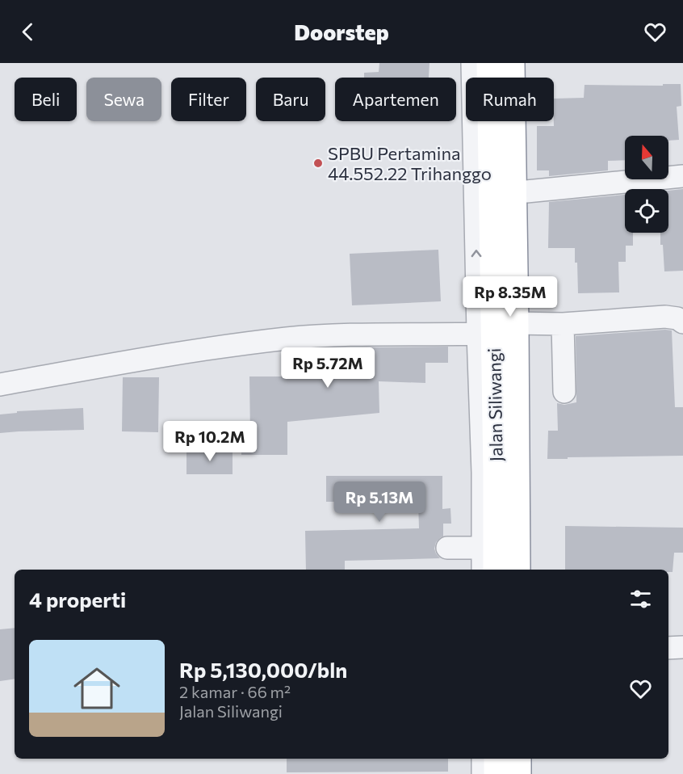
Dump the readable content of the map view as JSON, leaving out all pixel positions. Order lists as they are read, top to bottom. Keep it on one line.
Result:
{"streets":{"highway":["Jalan Siliwangi"]},"places":["SPBU Pertamina 44.552.22 Trihanggo"],"north":"top","page":{"header":"Doorstep","chip":["Beli","Sewa","Filter","Baru","Apartemen","Rumah"],"price":["Rp 8.35M","Rp 5.72M","Rp 10.2M","Rp 5.13M"],"heading":"4 properti","list":[{"name":"Rp 5,130,000/bln","note":"2 kamar · 66 m² · Jalan Siliwangi"}]}}
